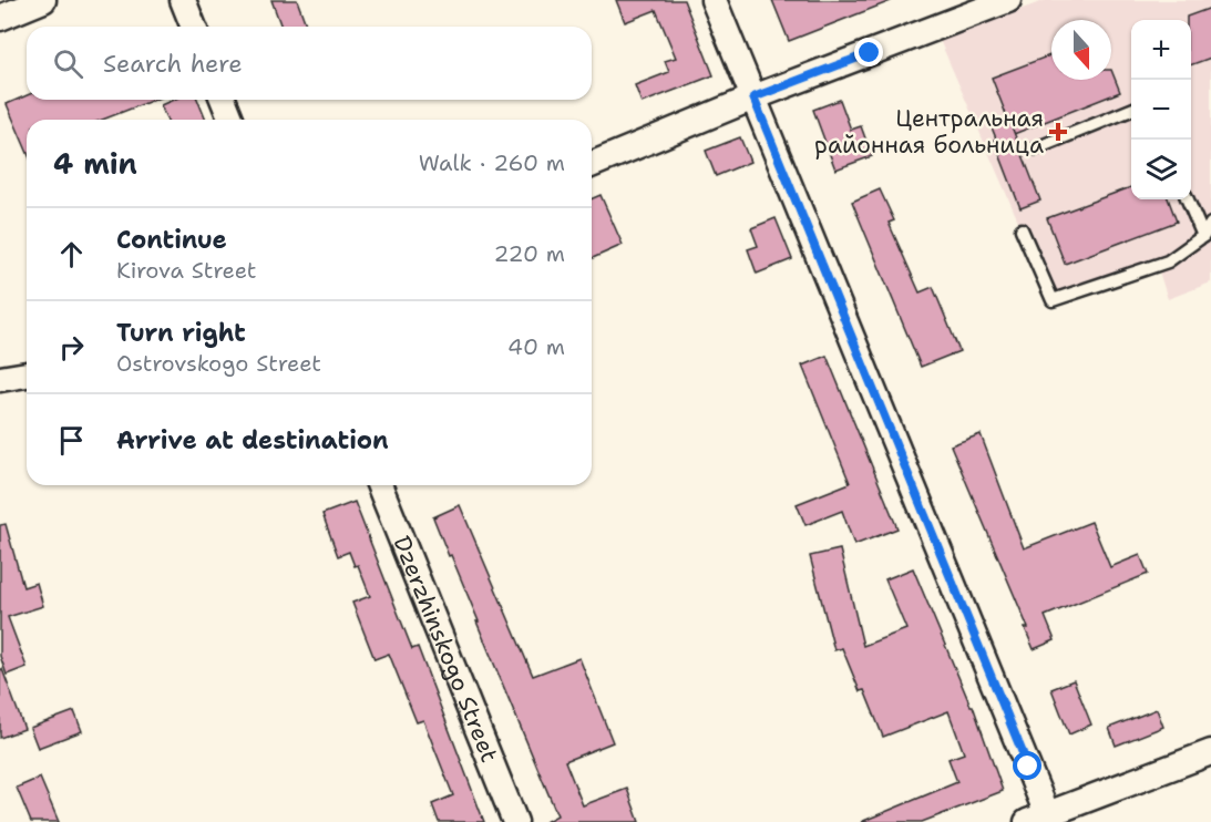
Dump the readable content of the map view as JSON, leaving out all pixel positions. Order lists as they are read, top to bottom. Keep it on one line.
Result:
{"streets":{"street":["Dzerzhinskogo Street"]},"places":{"health":["Центральная районная больница"]},"north":"bottom","page":{"map_buttons":["+","−"],"search":"Search here","heading":["4 min","Walk · 260 m"],"list":[["Continue","Kirova Street","220 m"],["Turn right","Ostrovskogo Street","40 m"],"Arrive at destination"]}}
